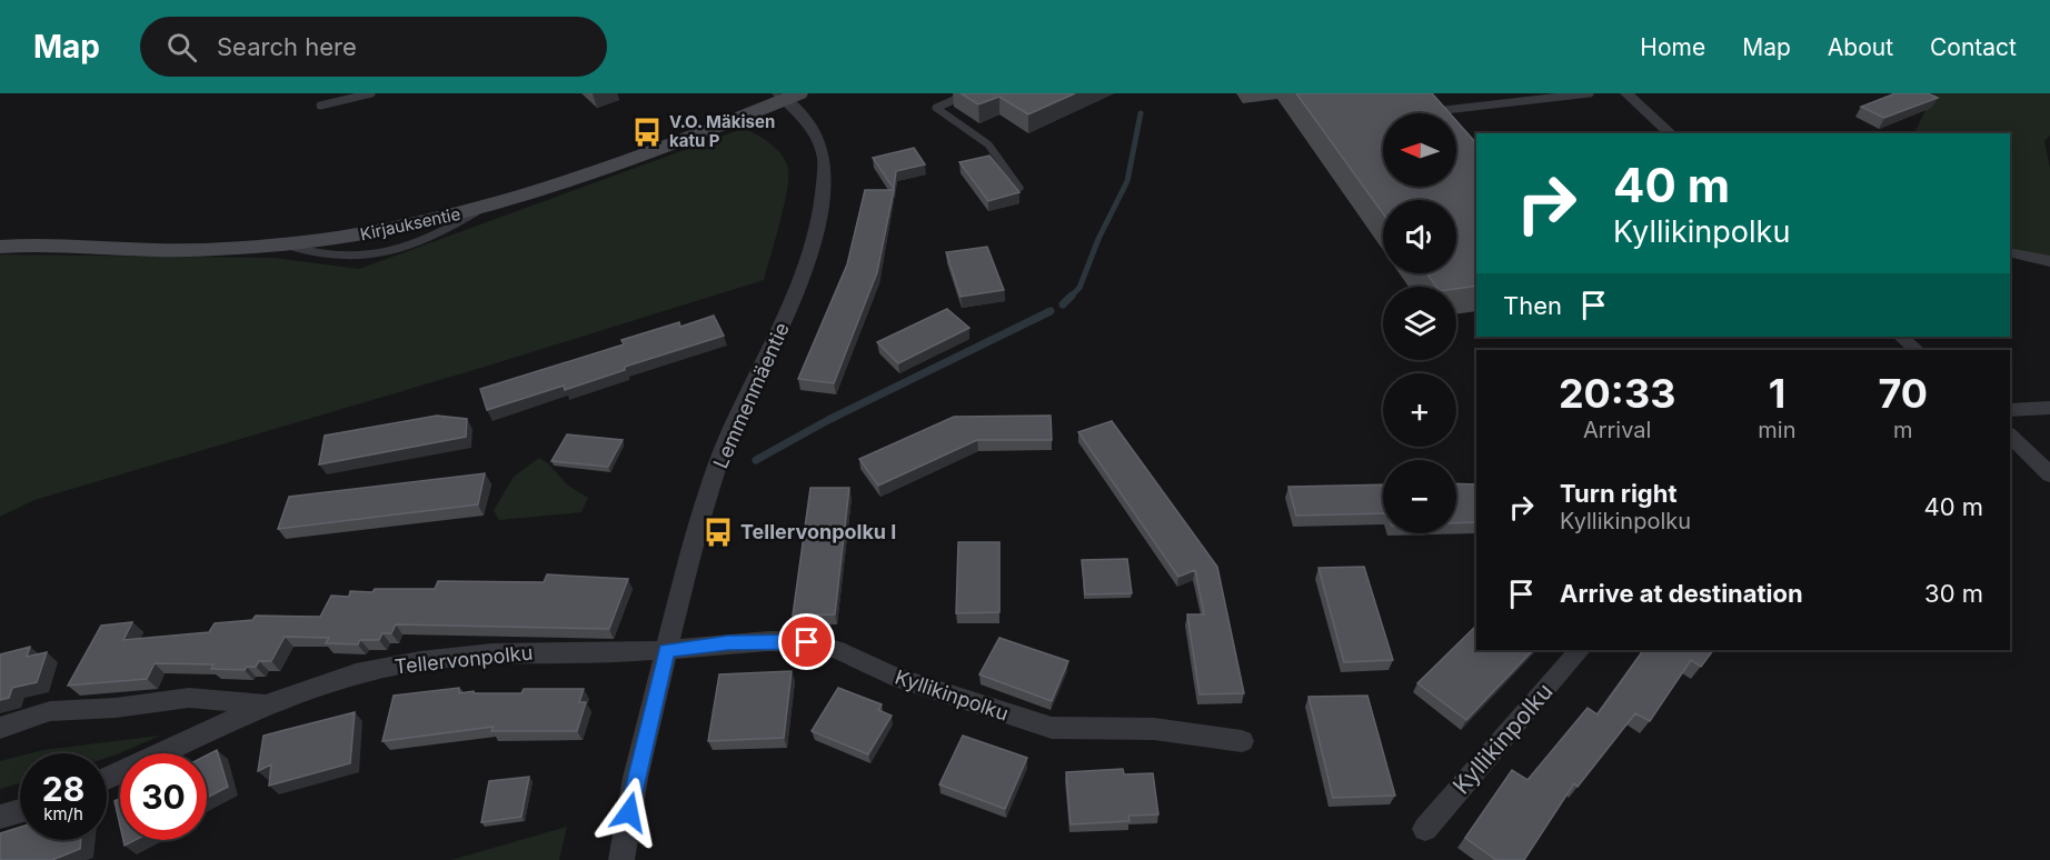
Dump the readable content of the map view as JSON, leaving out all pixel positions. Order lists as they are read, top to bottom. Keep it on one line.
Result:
{"streets":{"street":["Kirjauksentie","Lemmenmäentie","Tellervonpolku","Kyllikinpolku"]},"crossings":[["Kirjauksentie","Lemmenmäentie"],["Lemmenmäentie","Tellervonpolku"],["Lemmenmäentie","Kyllikinpolku"],["Tellervonpolku","Kyllikinpolku"]],"places":{"bus stop":["V.O. Mäkisen katu P","Tellervonpolku I"]},"north":"left","page":{"header":"Map","search":"Search here","nav":["Home","Map","About","Contact"],"map_buttons":["+","−"],"turn":["40 m","Kyllikinpolku"],"then":"Then","eta":["20:33","Arrival","1","min","70","m"],"list":[{"name":"Turn right","note":"Kyllikinpolku","value":"40 m"},{"name":"Arrive at destination","value":"30 m"}],"speed":"28 km/h","limit":"30"}}
